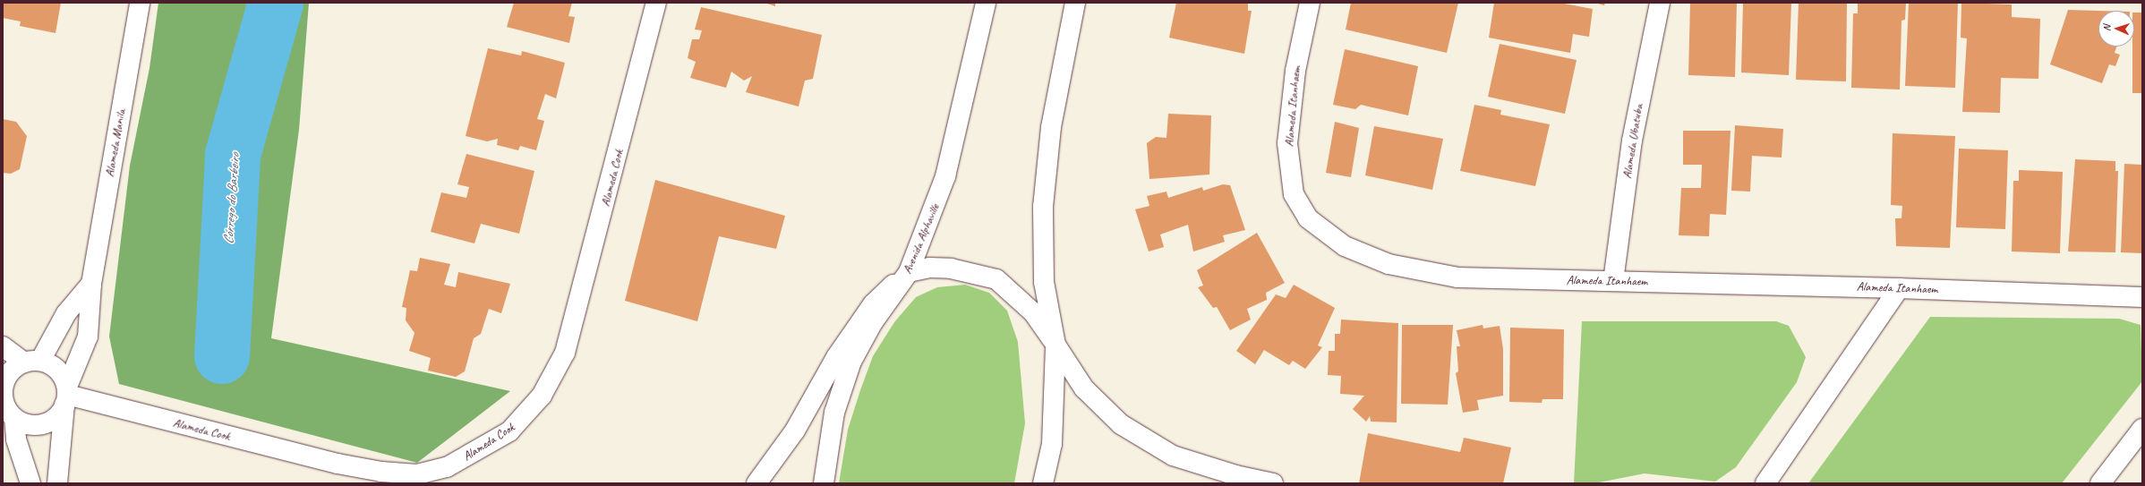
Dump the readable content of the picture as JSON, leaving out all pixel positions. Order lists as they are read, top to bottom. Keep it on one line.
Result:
{"streets":{"street":["Alameda Itanhaem","Alameda Ubatuba","Alameda Manila","Alameda Cook","Avenida Alphaville"]},"crossings":[["Alameda Itanhaem","Alameda Ubatuba"],["Alameda Manila","Alameda Cook"]],"water":["Córrego do Barbeiro"],"north":"left"}
